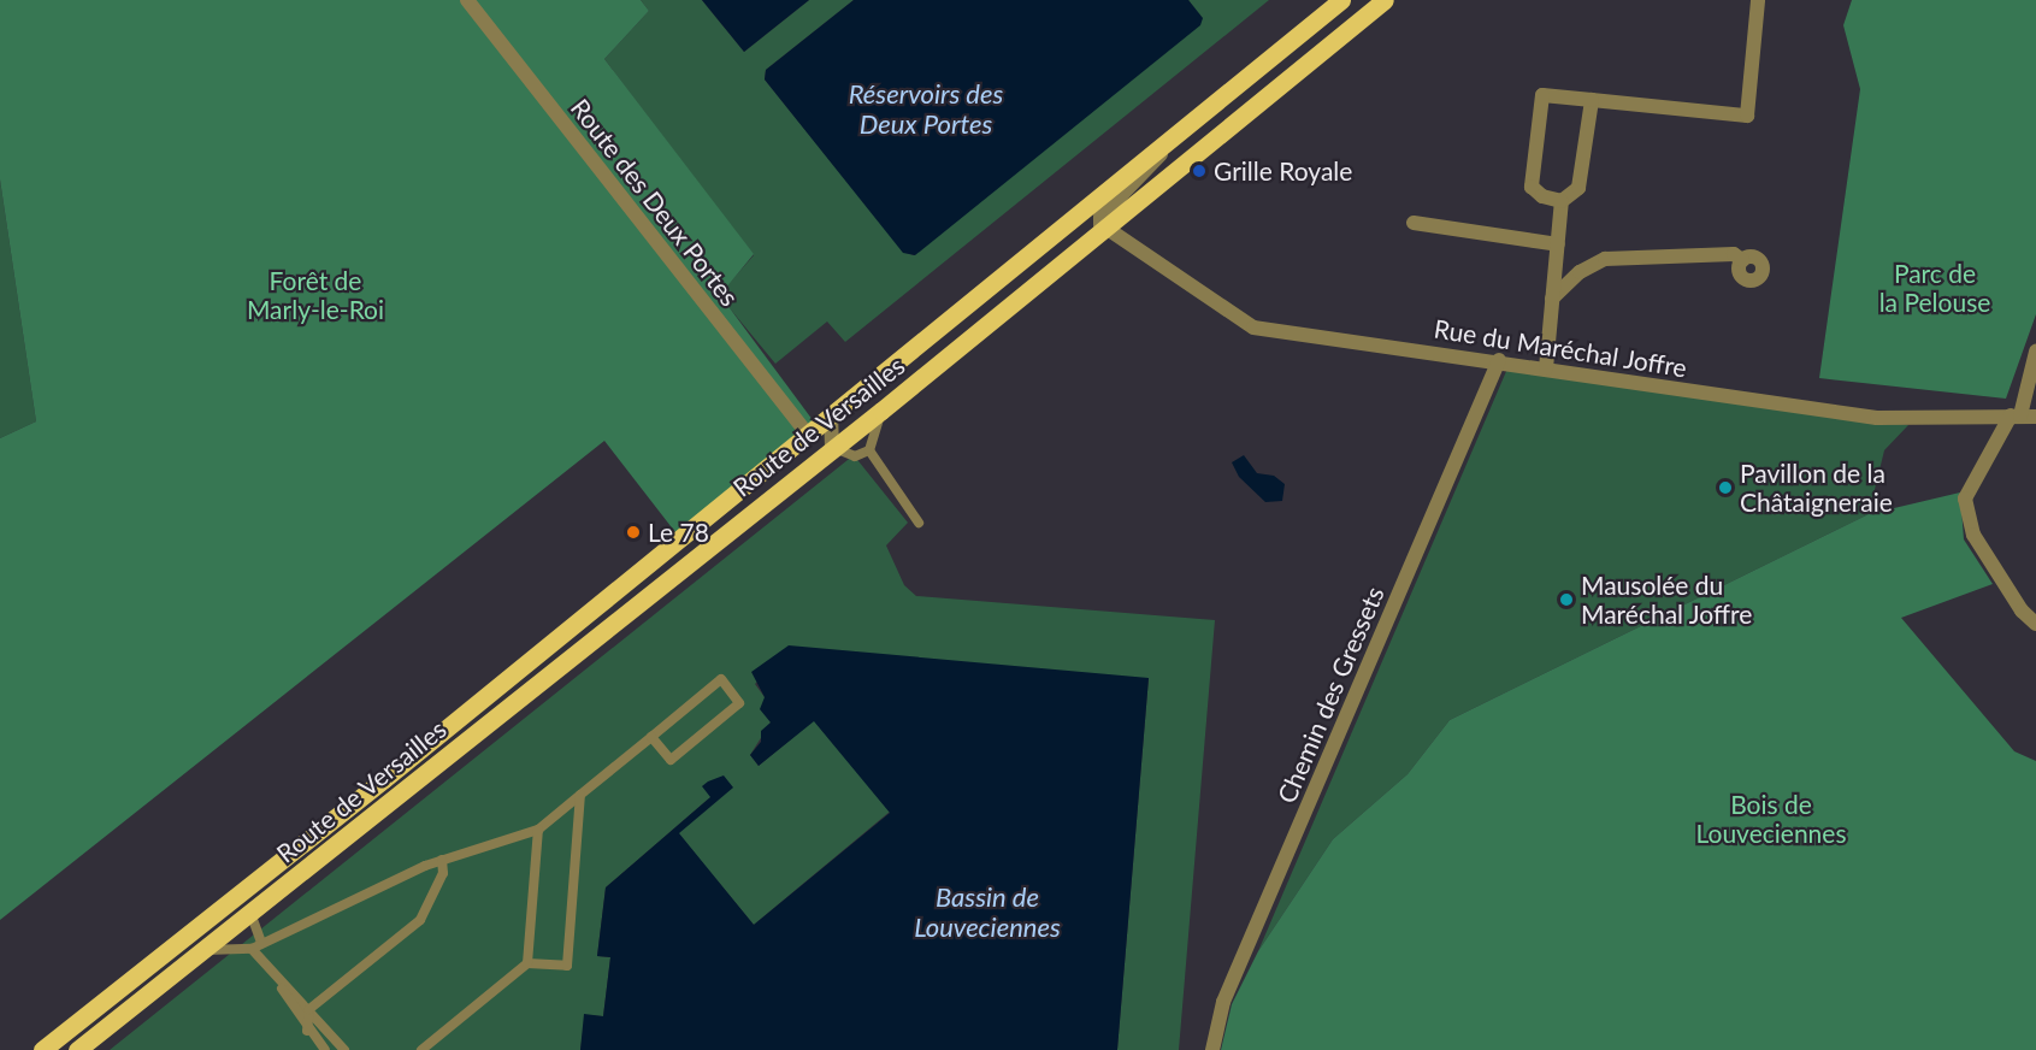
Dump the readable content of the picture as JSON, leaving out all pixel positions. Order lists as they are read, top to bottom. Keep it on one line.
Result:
{"streets":{"main road":["Route de Versailles"],"street":["Route des Deux Portes","Rue du Maréchal Joffre","Chemin des Gressets"]},"crossings":[["Route des Deux Portes","Route de Versailles"],["Rue du Maréchal Joffre","Route de Versailles"],["Rue du Maréchal Joffre","Chemin des Gressets"]],"water":["Réservoirs des Deux Portes","Bassin de Louveciennes"],"parks":["Parc de la Pelouse","Forêt de Marly-le-Roi","Bois de Louveciennes"],"places":["Grille Royale","Pavillon de la Châtaigneraie","Le 78","Mausolée du Maréchal Joffre"]}
